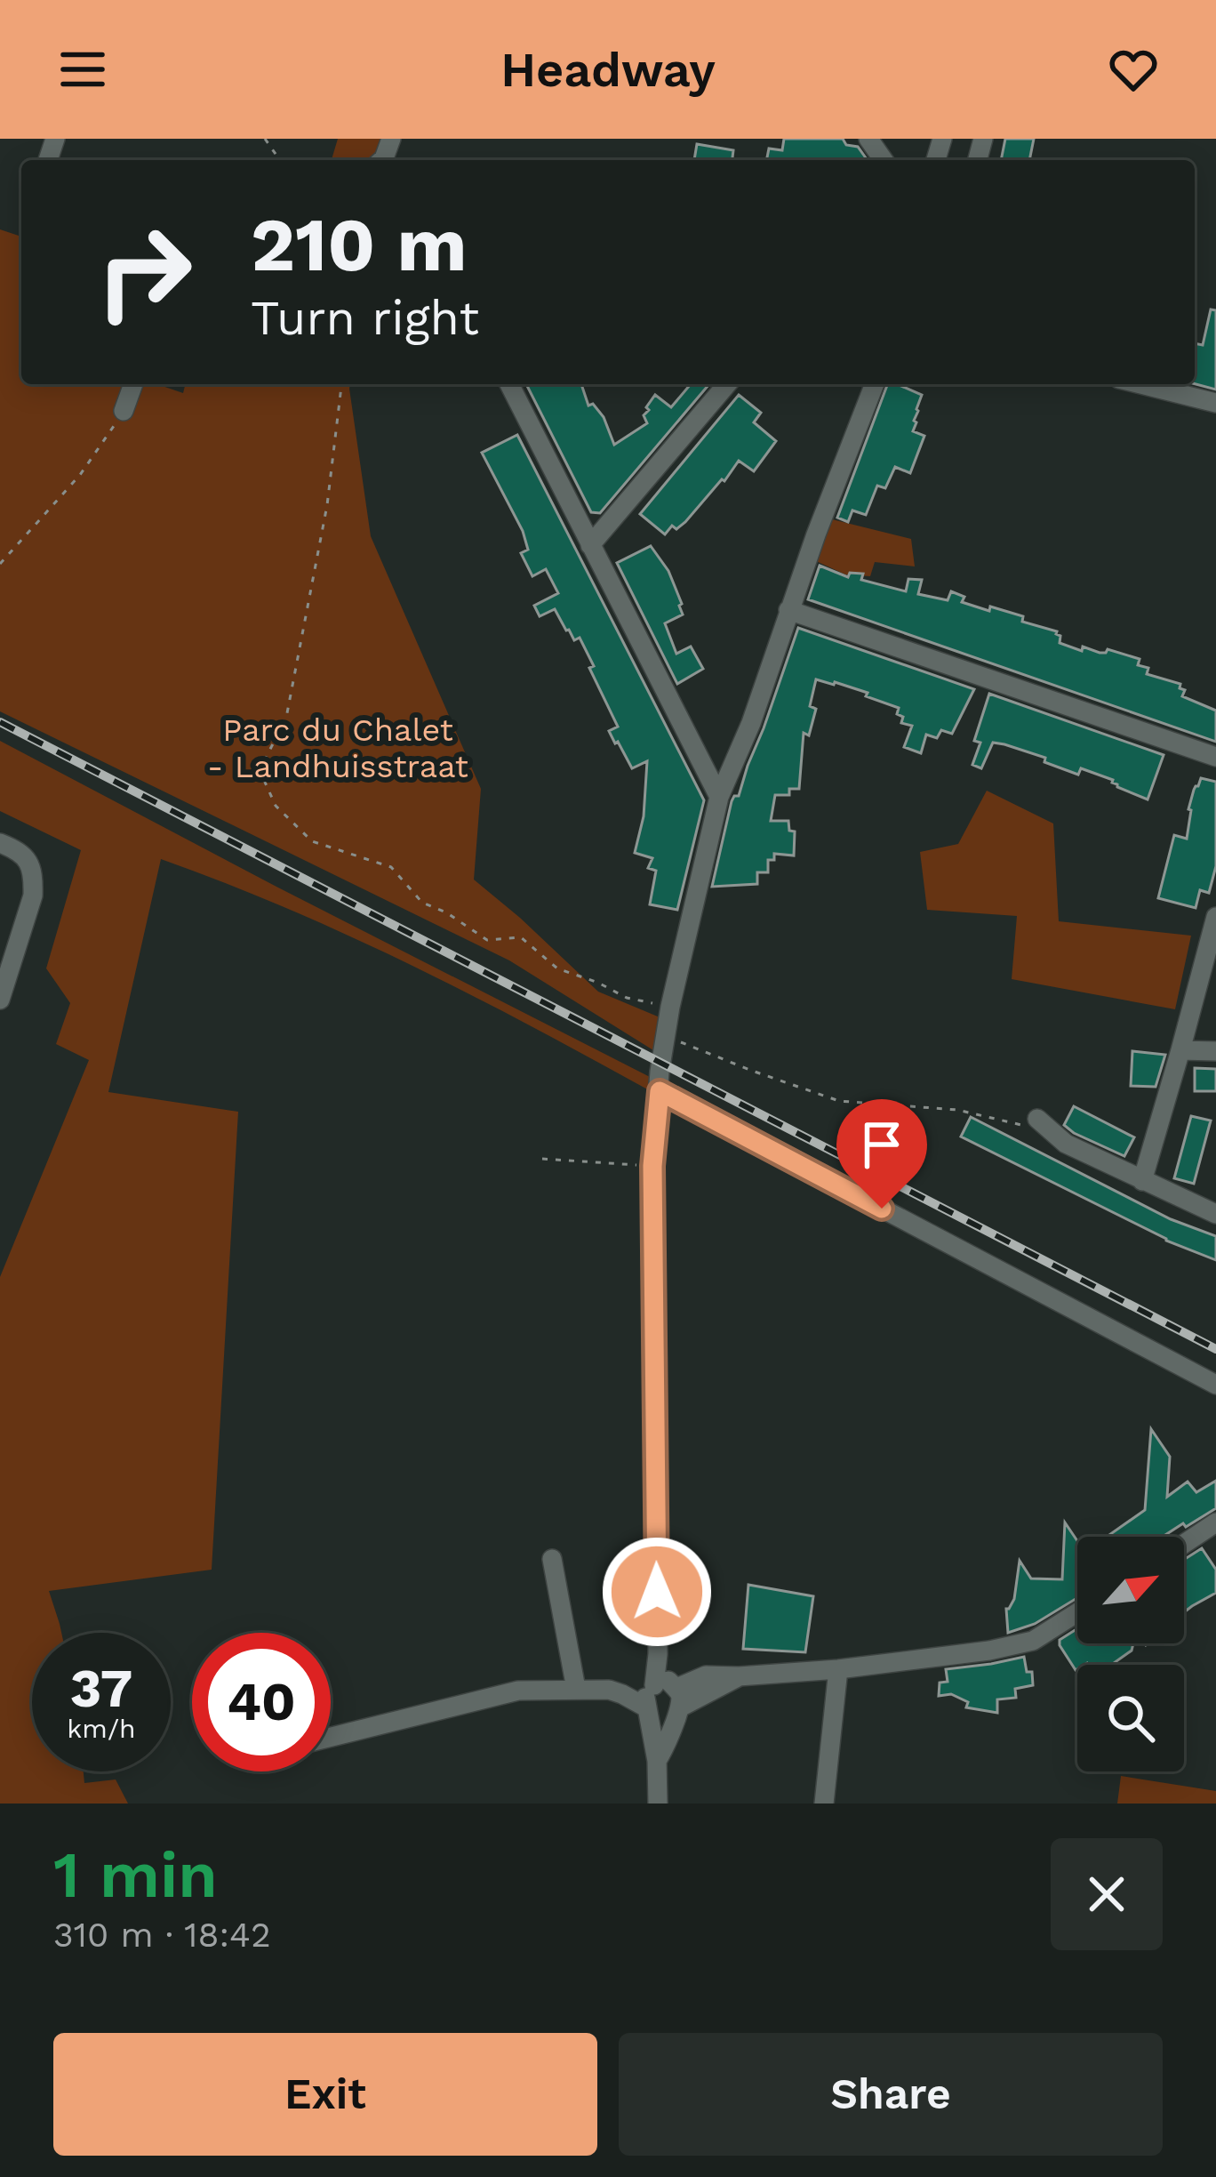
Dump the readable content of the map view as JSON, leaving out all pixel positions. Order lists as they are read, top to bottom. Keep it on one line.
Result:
{"parks":["Parc du Chalet - Landhuisstraat"],"north":"top right","page":{"header":"Headway","turn":["210 m","Turn right"],"speed":"37 km/h","limit":"40","heading":["1 min","310 m · 18:42"],"buttons":["Exit","Share"]}}
